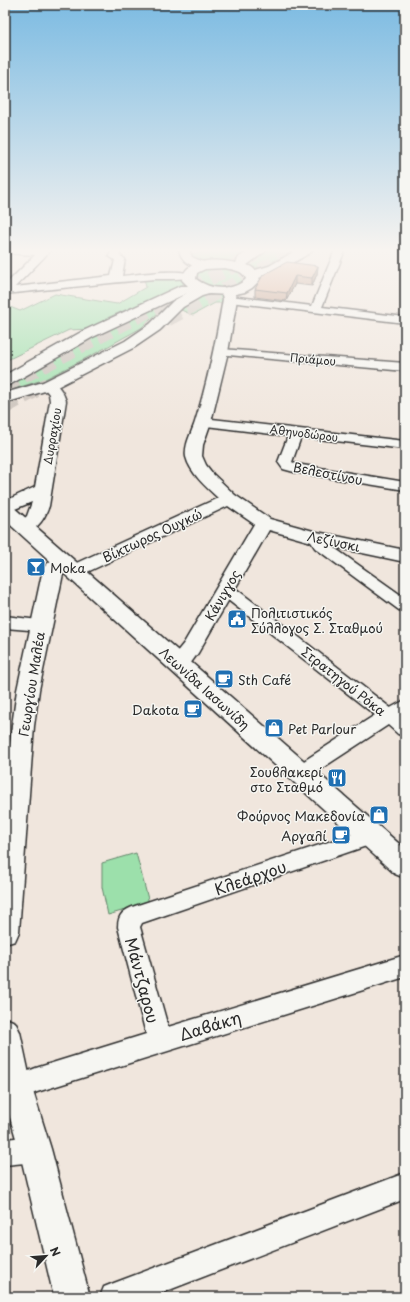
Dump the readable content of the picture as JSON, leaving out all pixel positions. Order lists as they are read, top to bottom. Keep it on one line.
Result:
{"streets":{"main road":["Λεωνίδα Ιασωνίδη"],"street":["Πριάμου","Αθηνοδώρου","Δυρραχίου","Βελεστίνου","Βίκτωρος Ουγκώ","Λεζίνσκι","Κάνιγγος","Στρατηγού Ρόκα","Γεωργίου Μαλέα","Κλεάρχου","Μάντζαρου","Δαβάκη"]},"crossings":[["Αθηνοδώρου","Βελεστίνου"],["Δυρραχίου","Λεωνίδα Ιασωνίδη"],["Βίκτωρος Ουγκώ","Γεωργίου Μαλέα"],["Βίκτωρος Ουγκώ","Λεωνίδα Ιασωνίδη"],["Λεζίνσκι","Κάνιγγος"],["Κάνιγγος","Στρατηγού Ρόκα"],["Κάνιγγος","Λεωνίδα Ιασωνίδη"],["Γεωργίου Μαλέα","Λεωνίδα Ιασωνίδη"],["Λεωνίδα Ιασωνίδη","Κλεάρχου"],["Κλεάρχου","Μάντζαρου"],["Μάντζαρου","Δαβάκη"]],"places":{"bar":["Moka"],"public building":["Πολιτιστικός Σύλλογος Σ. Σταθμού"],"cafe":["Sth Café","Dakota","Αργαλί"],"shop":["Pet Parlour","Φούρνος Μακεδονία"],"restaurant":["Σουβλακερί στο Σταθμό"]},"north":"top right"}
